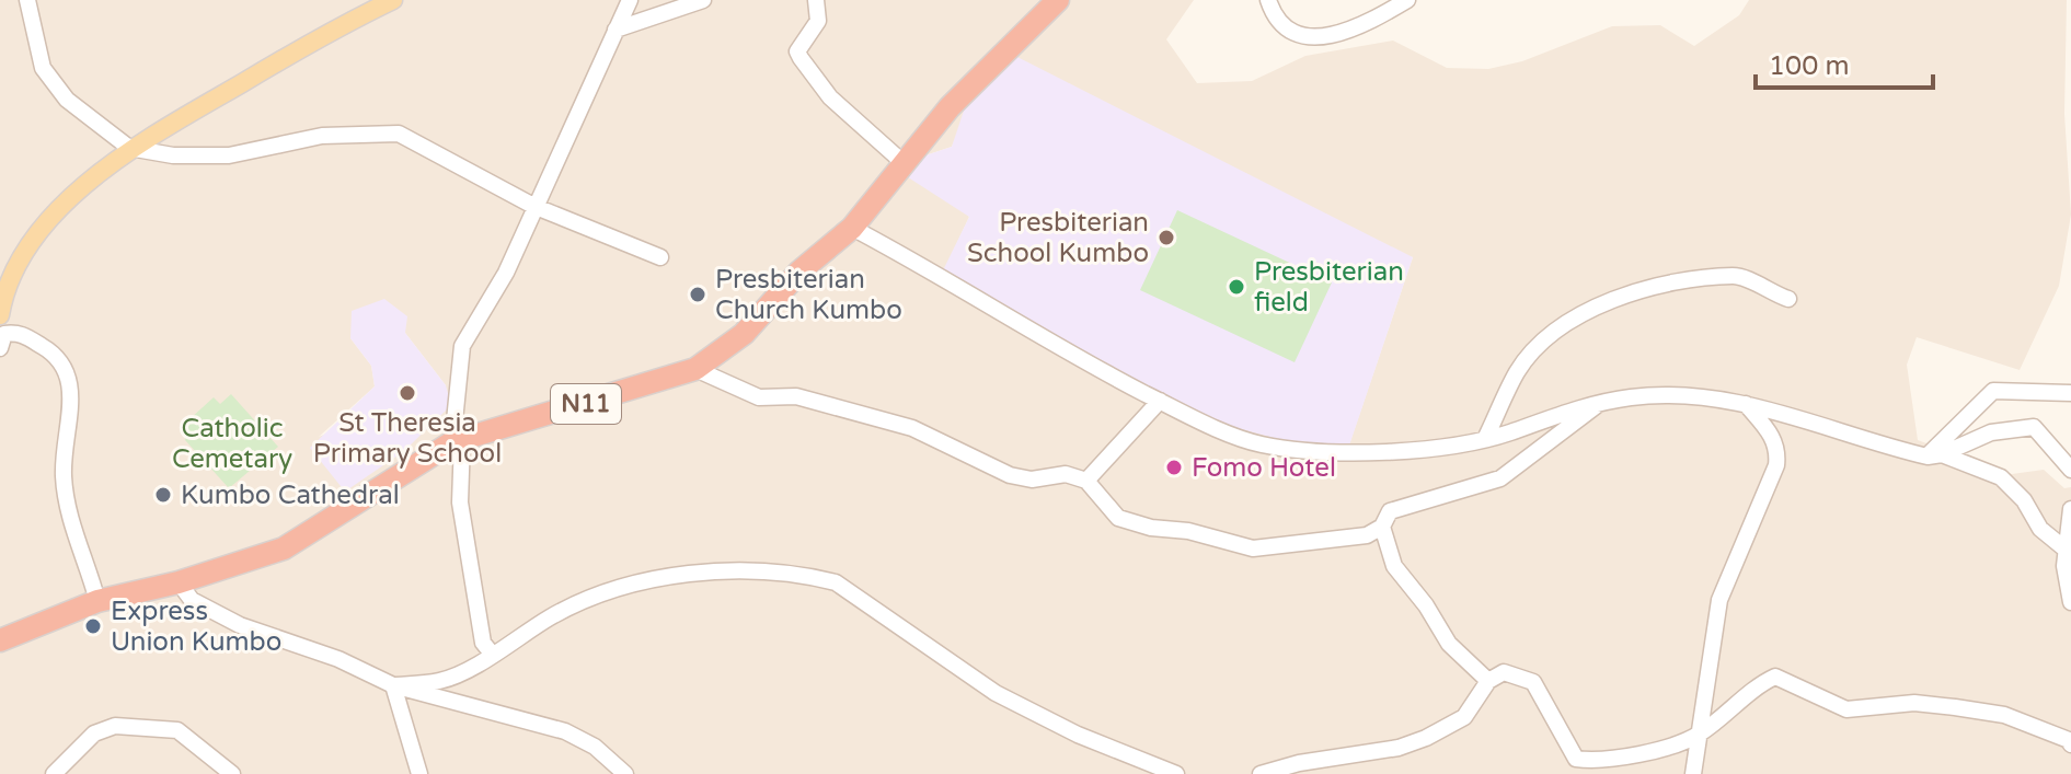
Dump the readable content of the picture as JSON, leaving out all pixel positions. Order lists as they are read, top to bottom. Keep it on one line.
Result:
{"streets":{"highway":["N11"]},"parks":["Catholic Cemetary"],"places":["Presbiterian School Kumbo","Presbiterian field","Presbiterian Church Kumbo","St Theresia Primary School","Fomo Hotel","Kumbo Cathedral","Express Union Kumbo"],"scale_bar":"100 m"}
